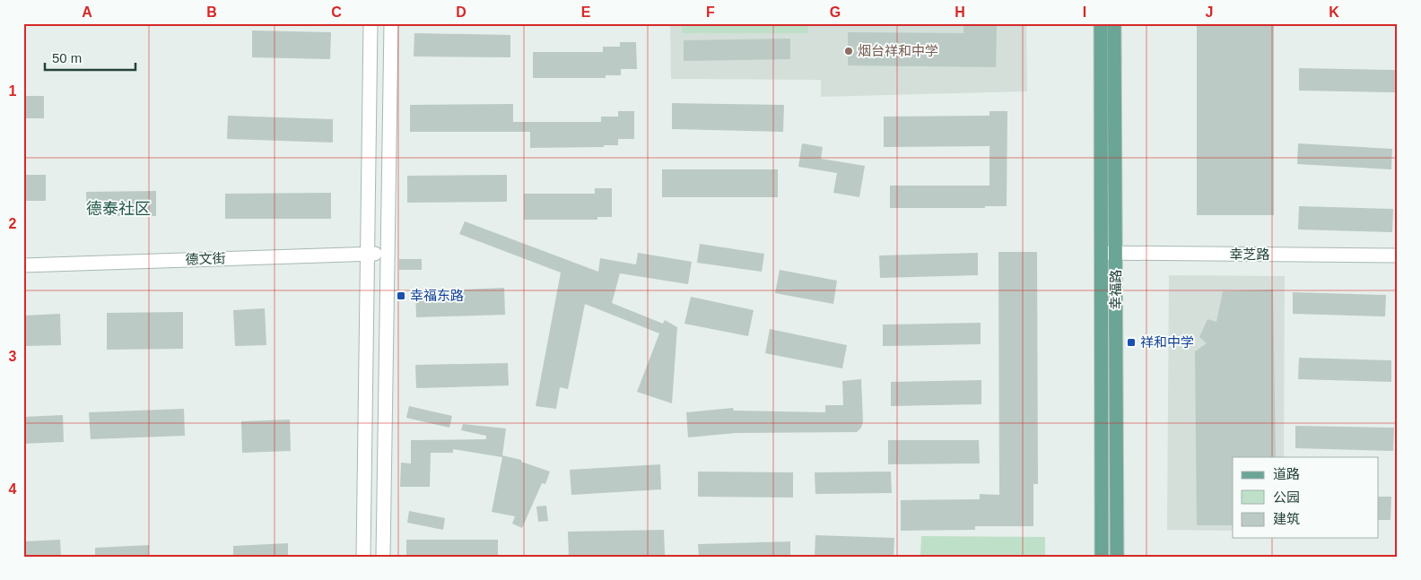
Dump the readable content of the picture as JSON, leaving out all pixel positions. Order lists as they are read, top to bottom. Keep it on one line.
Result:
{"streets":{"main road":["幸福路"],"street":["幸芝路","德文街"]},"crossings":[["幸芝路","幸福路"]],"districts":["德泰社区"],"places":{"other":["烟台祥和中学"],"transit":["幸福东路","祥和中学"]},"legend":["道路","公园","建筑"],"scale_bar":"50 m","grid":{"columns":["A","B","C","D","E","F","G","H","I","J","K"],"rows":["1","2","3","4"]}}
